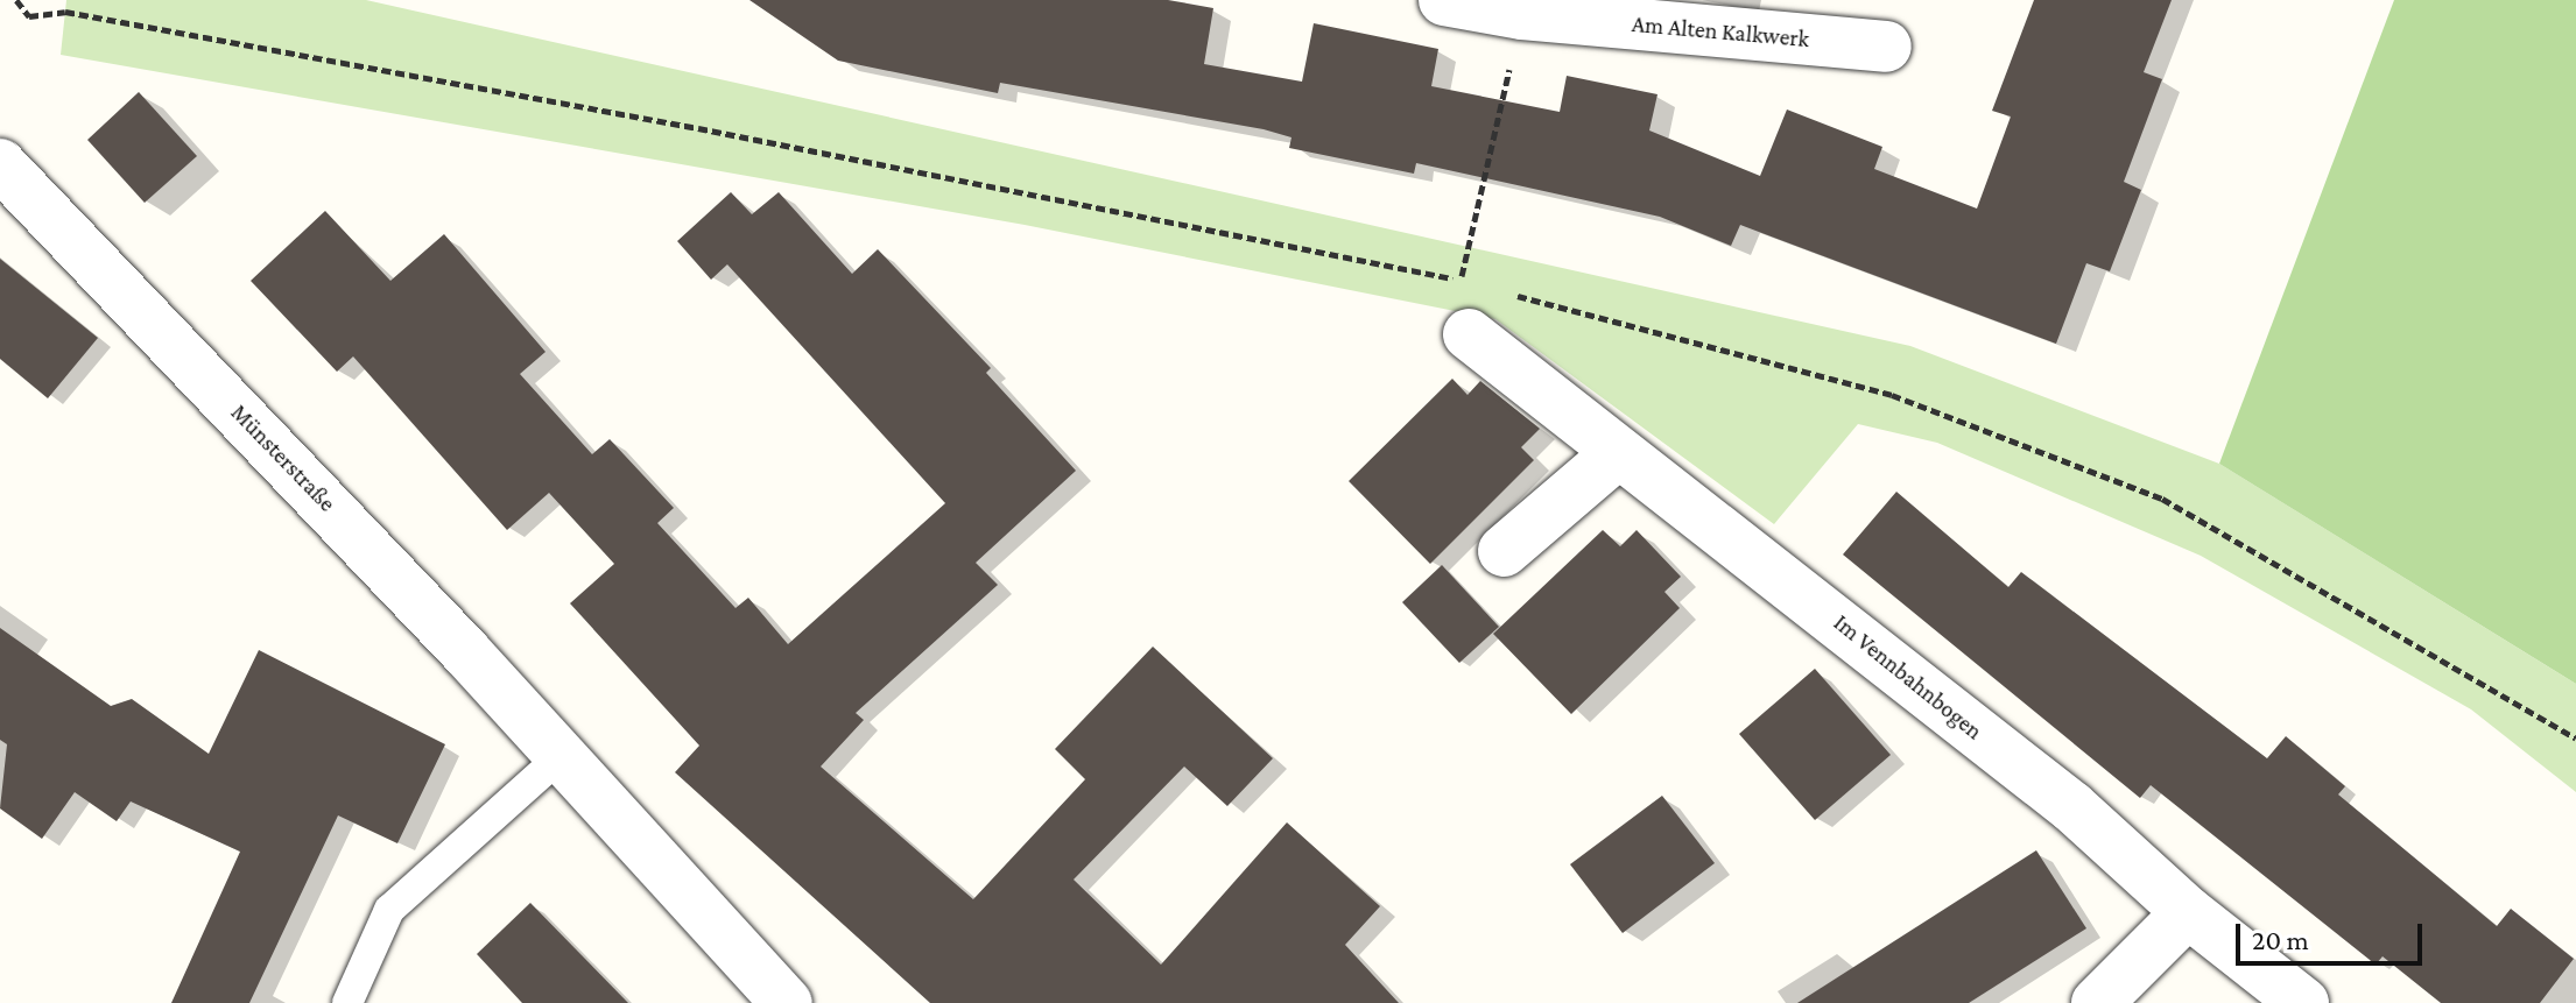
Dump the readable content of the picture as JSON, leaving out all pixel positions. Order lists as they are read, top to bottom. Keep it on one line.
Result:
{"streets":{"street":["Am Alten Kalkwerk","Münsterstraße","Im Vennbahnbogen"]},"scale_bar":"20 m"}
